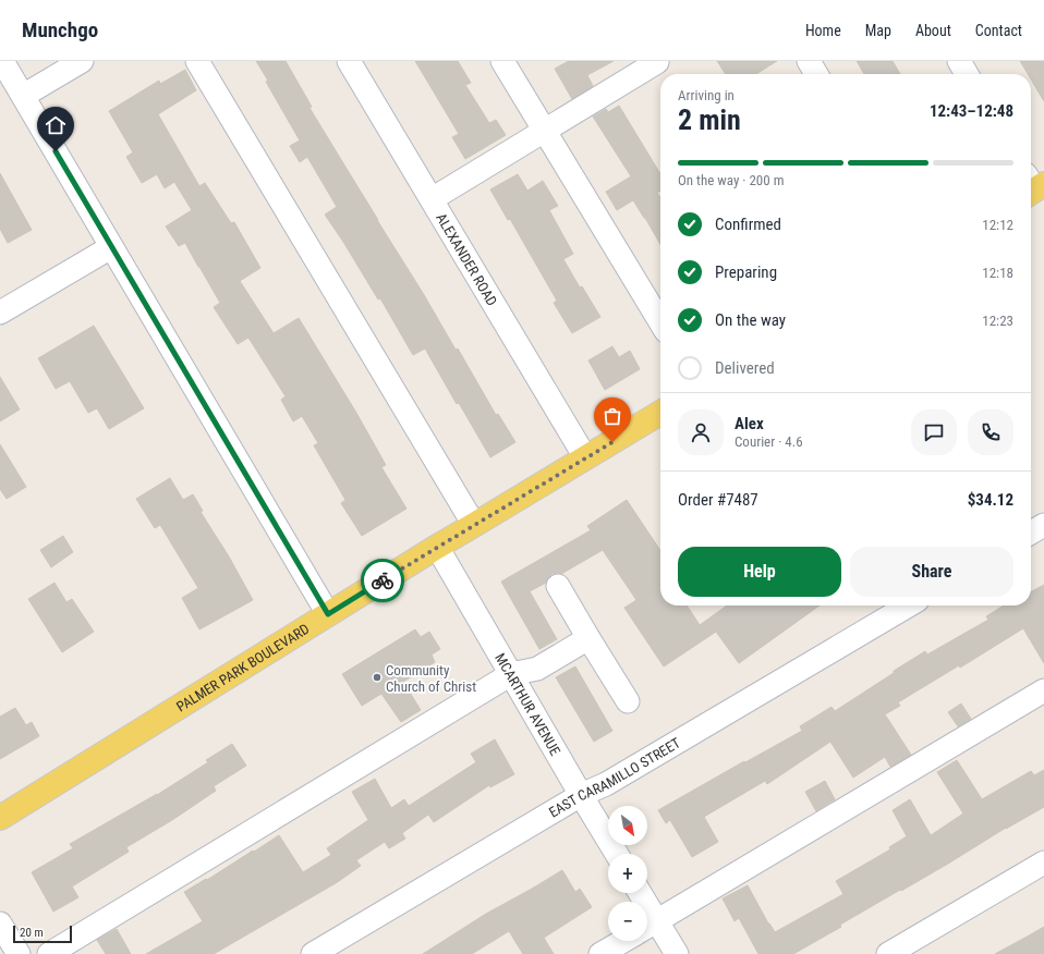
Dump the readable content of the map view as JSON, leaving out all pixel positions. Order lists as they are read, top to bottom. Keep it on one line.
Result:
{"streets":{"main road":["PALMER PARK BOULEVARD"],"street":["ALEXANDER ROAD","MCARTHUR AVENUE","EAST CARAMILLO STREET"]},"crossings":[["ALEXANDER ROAD","PALMER PARK BOULEVARD"],["PALMER PARK BOULEVARD","MCARTHUR AVENUE"],["MCARTHUR AVENUE","EAST CARAMILLO STREET"]],"places":["Community Church of Christ"],"scale_bar":"20 m","north":"bottom right","page":{"header":"Munchgo","nav":["Home","Map","About","Contact"],"heading":["2 min","Arriving in","12:43–12:48"],"panel":["Alex","Courier · 4.6","Order #7487","$34.12"],"bar":"On the way · 200 m","list":[["Confirmed","12:12"],["Preparing","12:18"],["On the way","12:23"],"Delivered"],"buttons":["Help","Share"],"map_buttons":["+","−"],"scale":"20 m"}}
